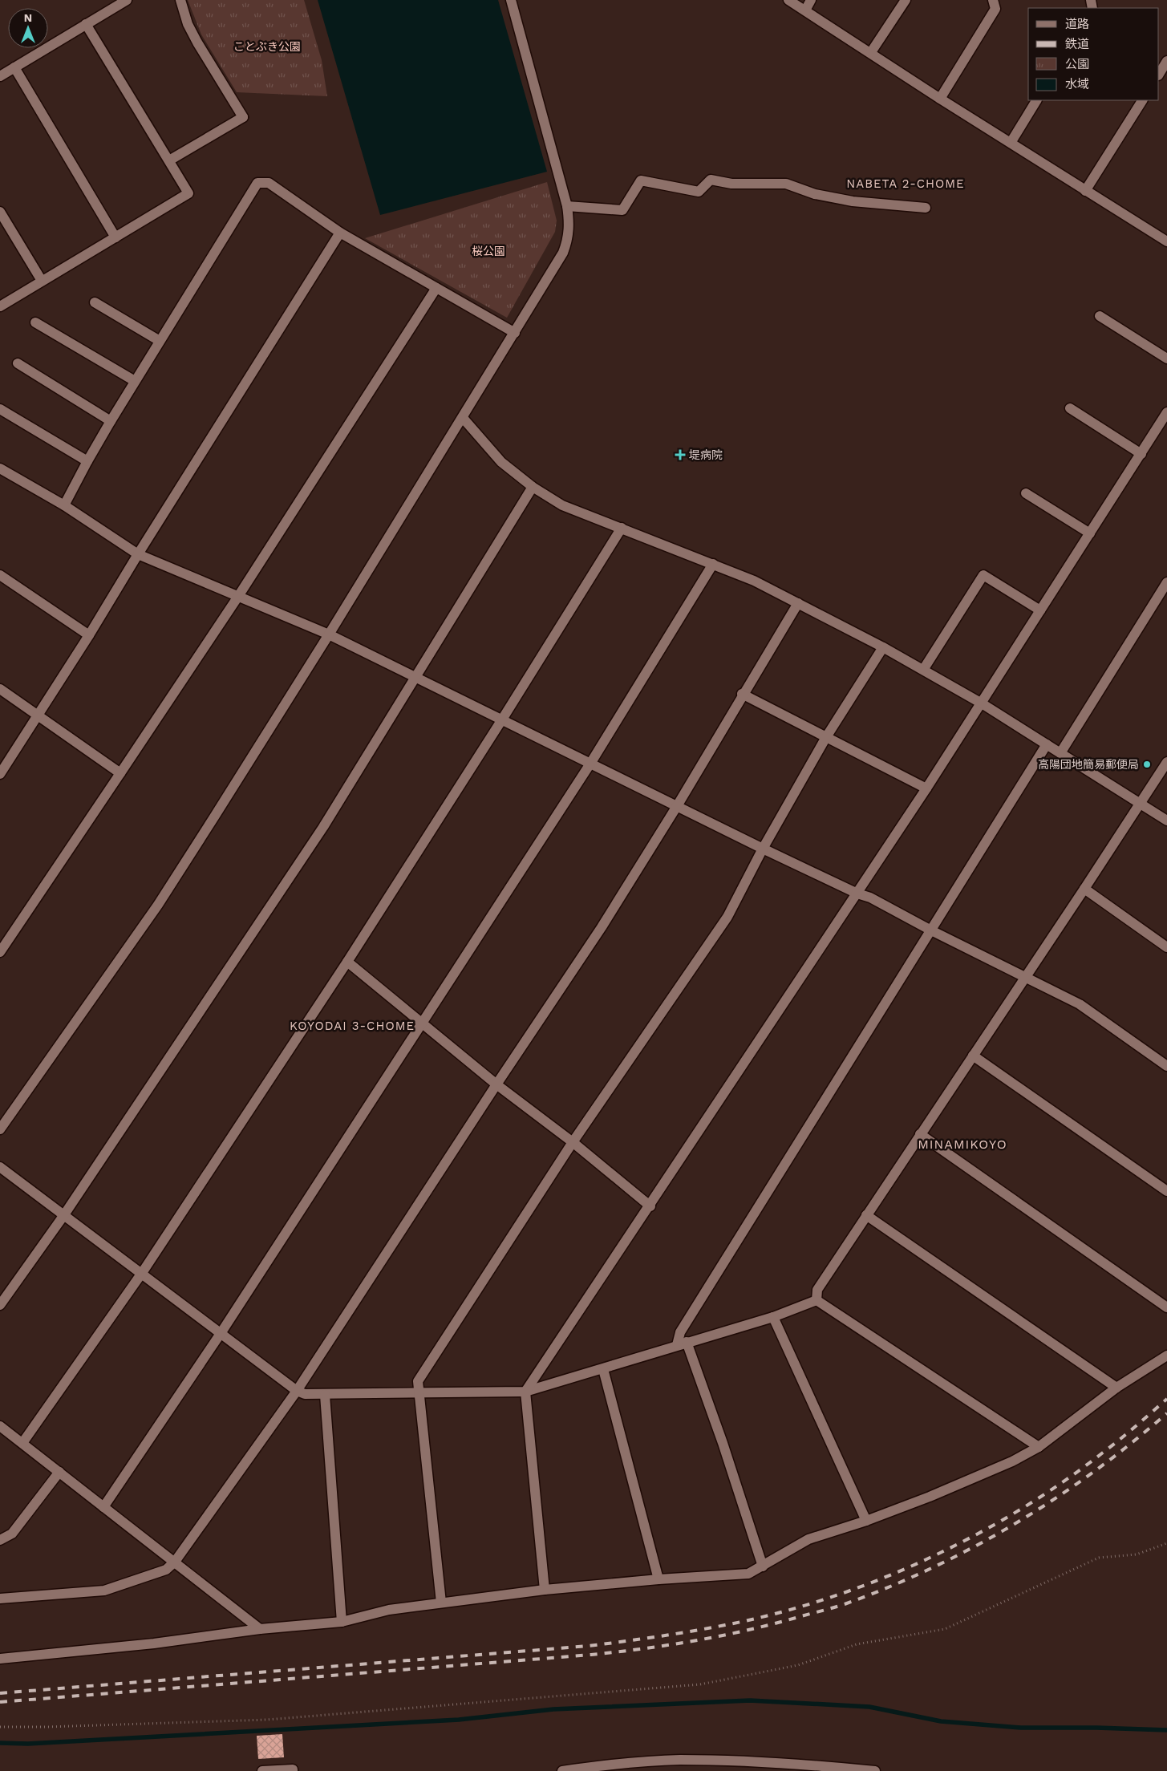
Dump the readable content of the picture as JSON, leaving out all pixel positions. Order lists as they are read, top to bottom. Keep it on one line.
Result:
{"districts":["NABETA 2-CHOME","KOYODAI 3-CHOME","MINAMIKOYO"],"parks":["ことぶき公園","桜公園"],"places":{"health":["堤病院"],"other":["高陽団地簡易郵便局"]},"legend":["道路","鉄道","公園","水域"],"north":"top"}
